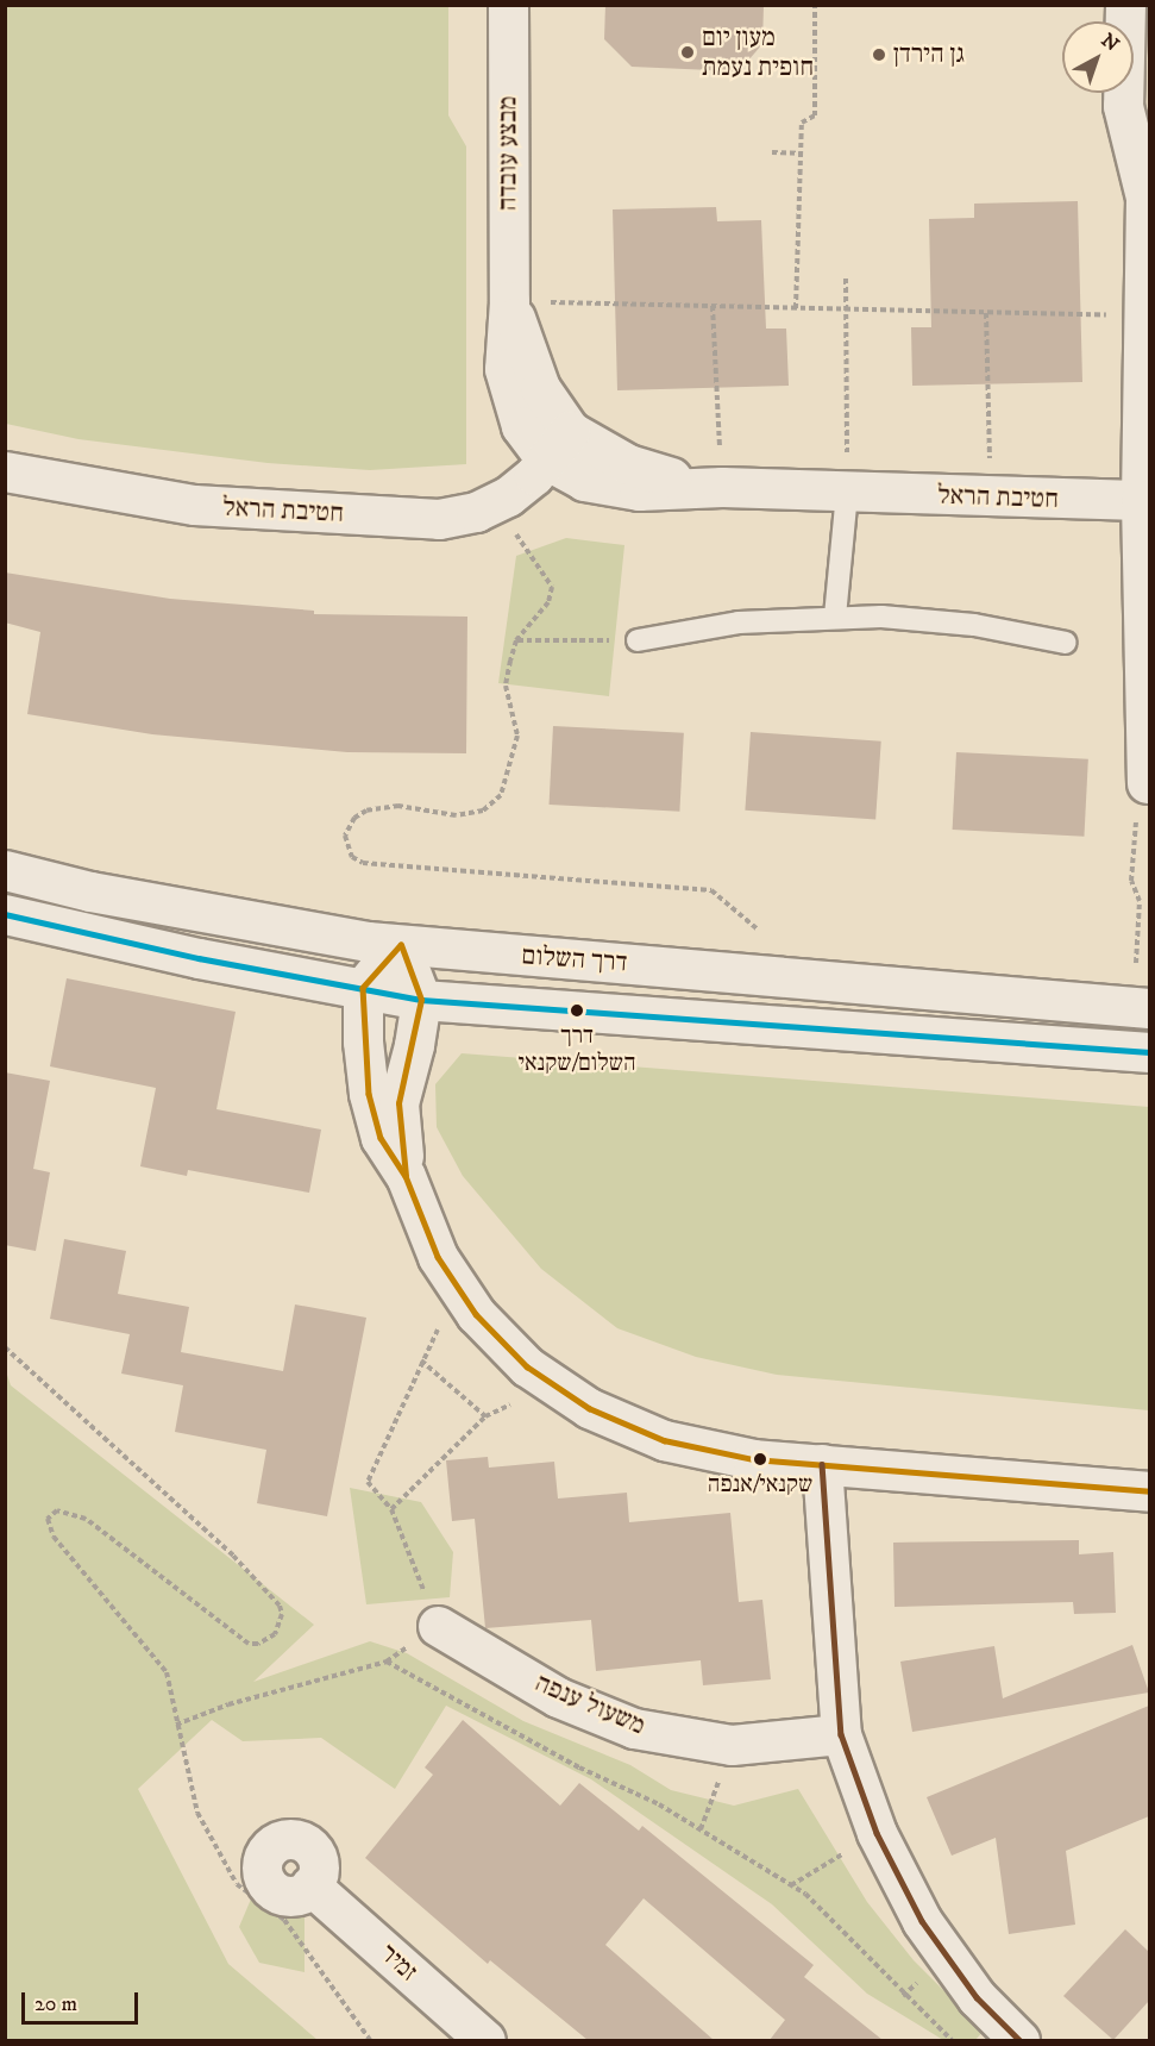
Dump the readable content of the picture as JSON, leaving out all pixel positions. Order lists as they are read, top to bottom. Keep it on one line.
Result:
{"streets":{"street":["מבצע עובדה","חטיבת הראל","דרך השלום","משעול ענפה","זמיר"]},"crossings":[["מבצע עובדה","חטיבת הראל"]],"places":["מעון יום חופית נעמת","גן הירדן","דרך השלום/שקנאי","שקנאי/אנפה"],"scale_bar":"20 m","north":"top right"}
